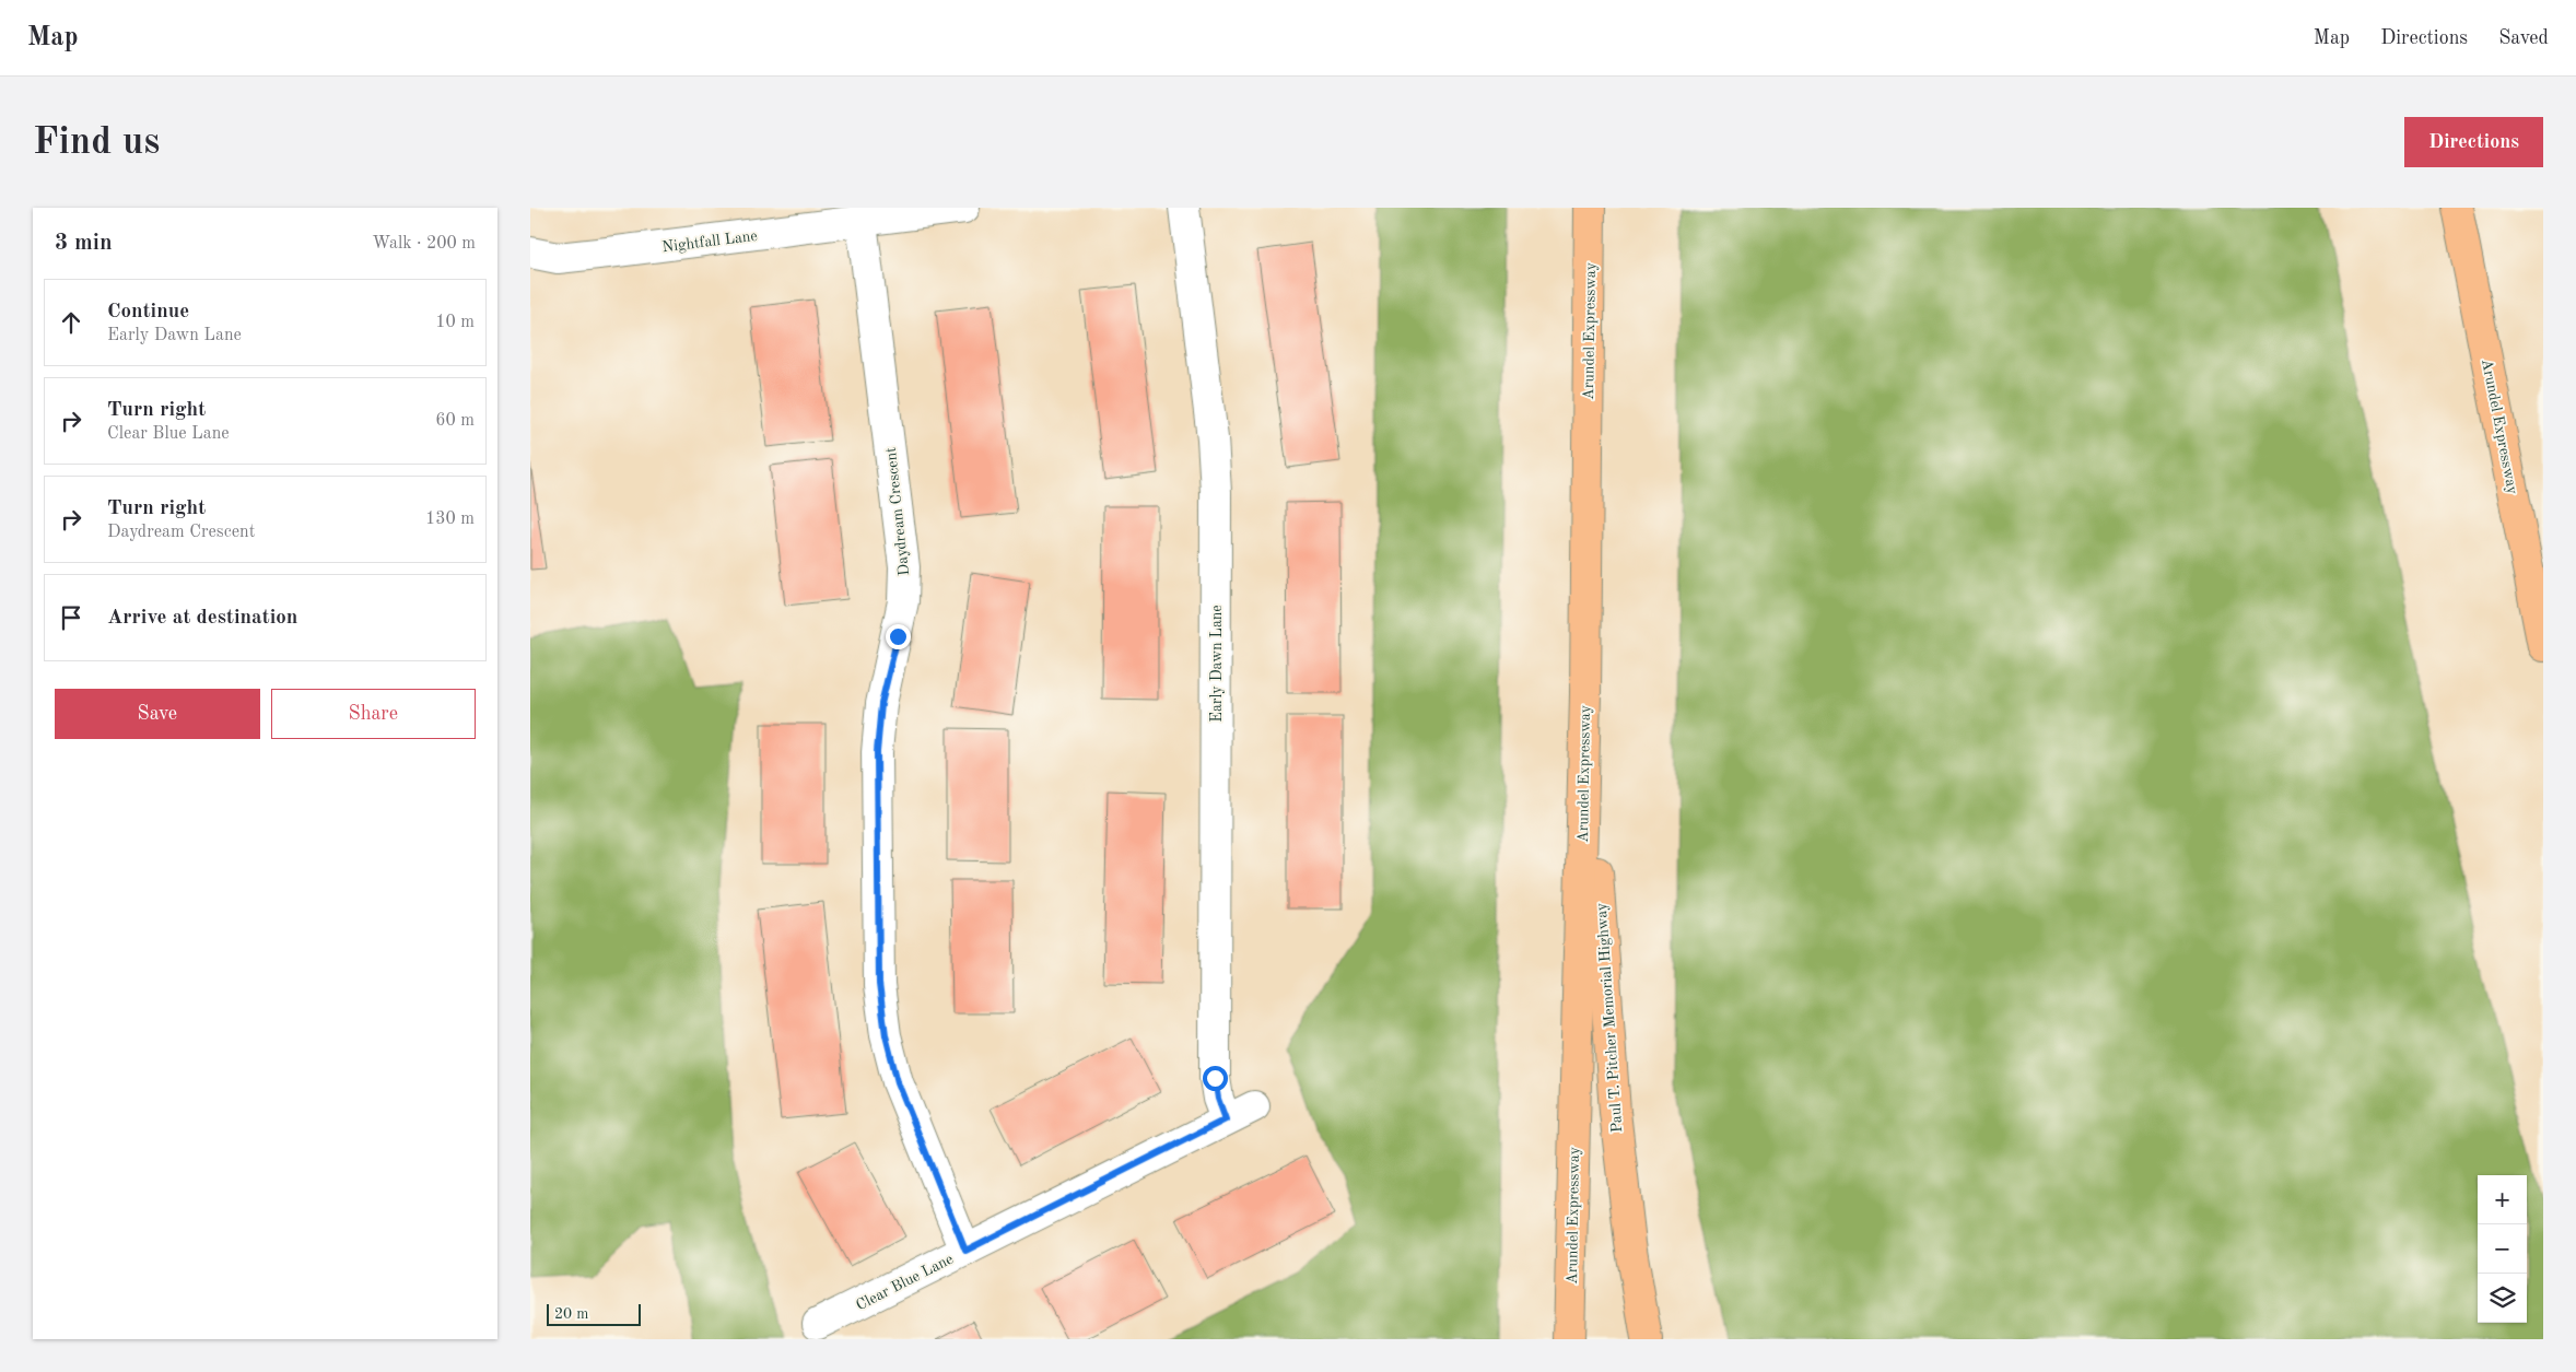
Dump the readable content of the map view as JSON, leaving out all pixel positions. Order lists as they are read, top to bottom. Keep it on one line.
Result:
{"streets":{"highway":["Arundel Expressway","Paul T. Pitcher Memorial Highway"],"street":["Nightfall Lane","Daydream Crescent","Early Dawn Lane","Clear Blue Lane"]},"crossings":[["Nightfall Lane","Daydream Crescent"],["Arundel Expressway","Paul T. Pitcher Memorial Highway"],["Daydream Crescent","Clear Blue Lane"],["Early Dawn Lane","Clear Blue Lane"]],"scale_bar":"20 m","page":{"header":"Map","nav":["Map","Directions","Saved"],"buttons":["Directions",["Save","Share"]],"title":"Find us","heading":["3 min","Walk · 200 m"],"list":[["Continue","Early Dawn Lane","10 m"],["Turn right","Clear Blue Lane","60 m"],["Turn right","Daydream Crescent","130 m"],"Arrive at destination"],"map_buttons":["+","−"],"scale":"20 m"}}
